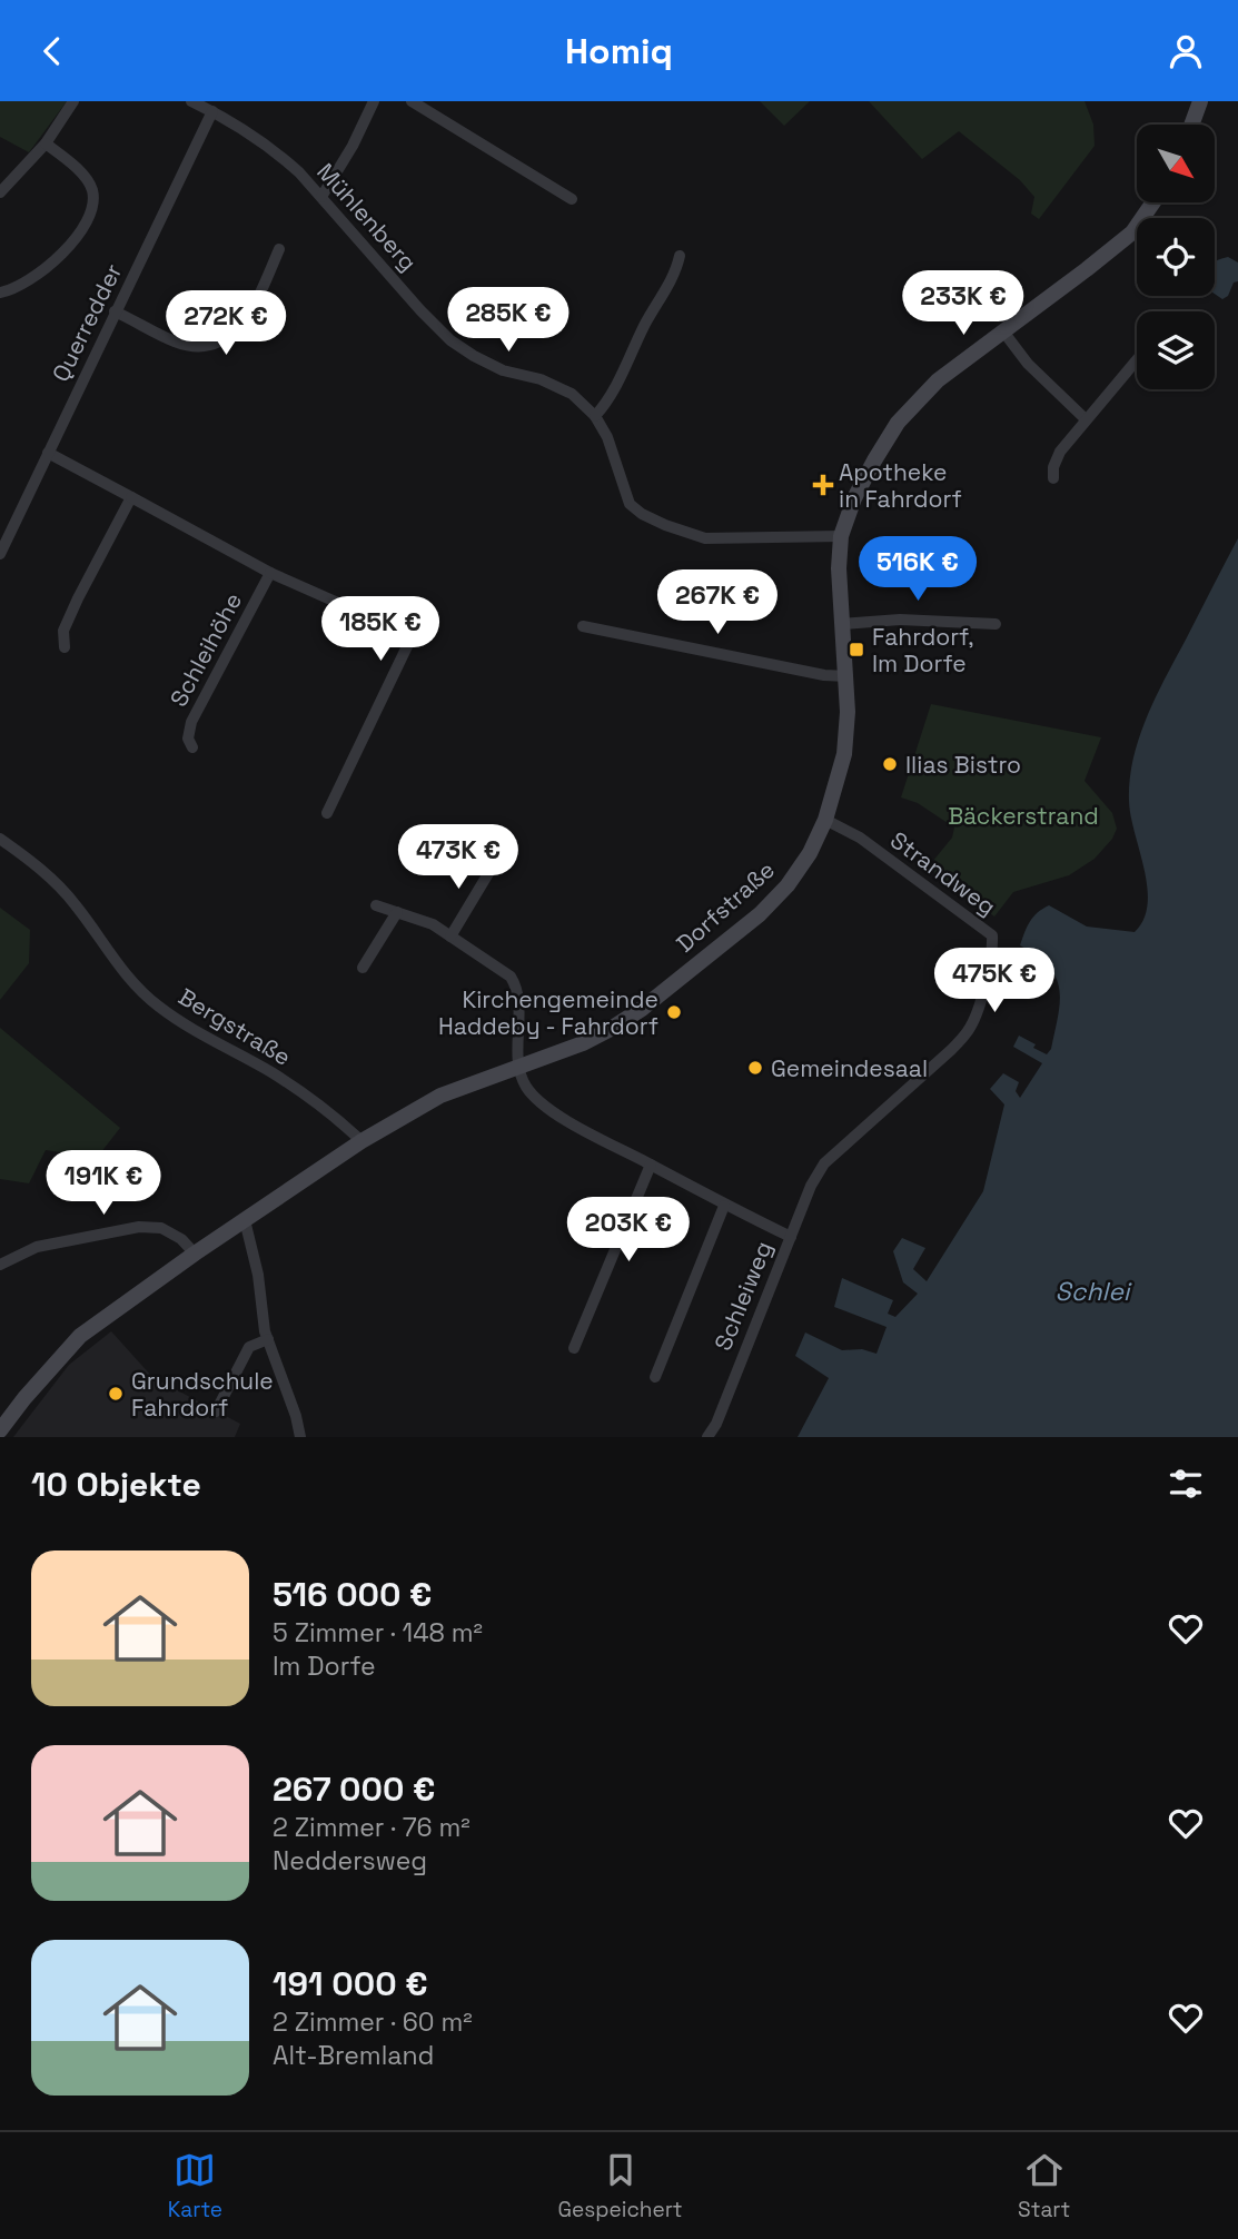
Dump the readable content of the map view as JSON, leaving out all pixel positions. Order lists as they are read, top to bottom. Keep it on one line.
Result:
{"streets":{"street":["Mühlenberg","Querredder","Schleihöhe","Strandweg","Dorfstraße","Bergstraße","Schleiweg"]},"crossings":[["Mühlenberg","Querredder"],["Mühlenberg","Dorfstraße"],["Strandweg","Dorfstraße"],["Strandweg","Schleiweg"],["Dorfstraße","Bergstraße"],["Dorfstraße","Schleiweg"]],"water":["Schlei"],"parks":["Bäckerstrand"],"places":{"health":["Apotheke in Fahrdorf"],"transit":["Fahrdorf, Im Dorfe"],"other":["Ilias Bistro","Kirchengemeinde Haddeby - Fahrdorf","Gemeindesaal","Grundschule Fahrdorf"]},"north":"bottom right","page":{"header":"Homiq","price":["233K €","285K €","272K €","516K €","267K €","185K €","473K €","475K €","191K €","203K €"],"heading":"10 Objekte","list":[{"name":"516 000 €","note":"5 Zimmer · 148 m² · Im Dorfe"},{"name":"267 000 €","note":"2 Zimmer · 76 m² · Neddersweg"},{"name":"191 000 €","note":"2 Zimmer · 60 m² · Alt-Bremland"}],"tabs":["Karte","Gespeichert","Start"]}}
